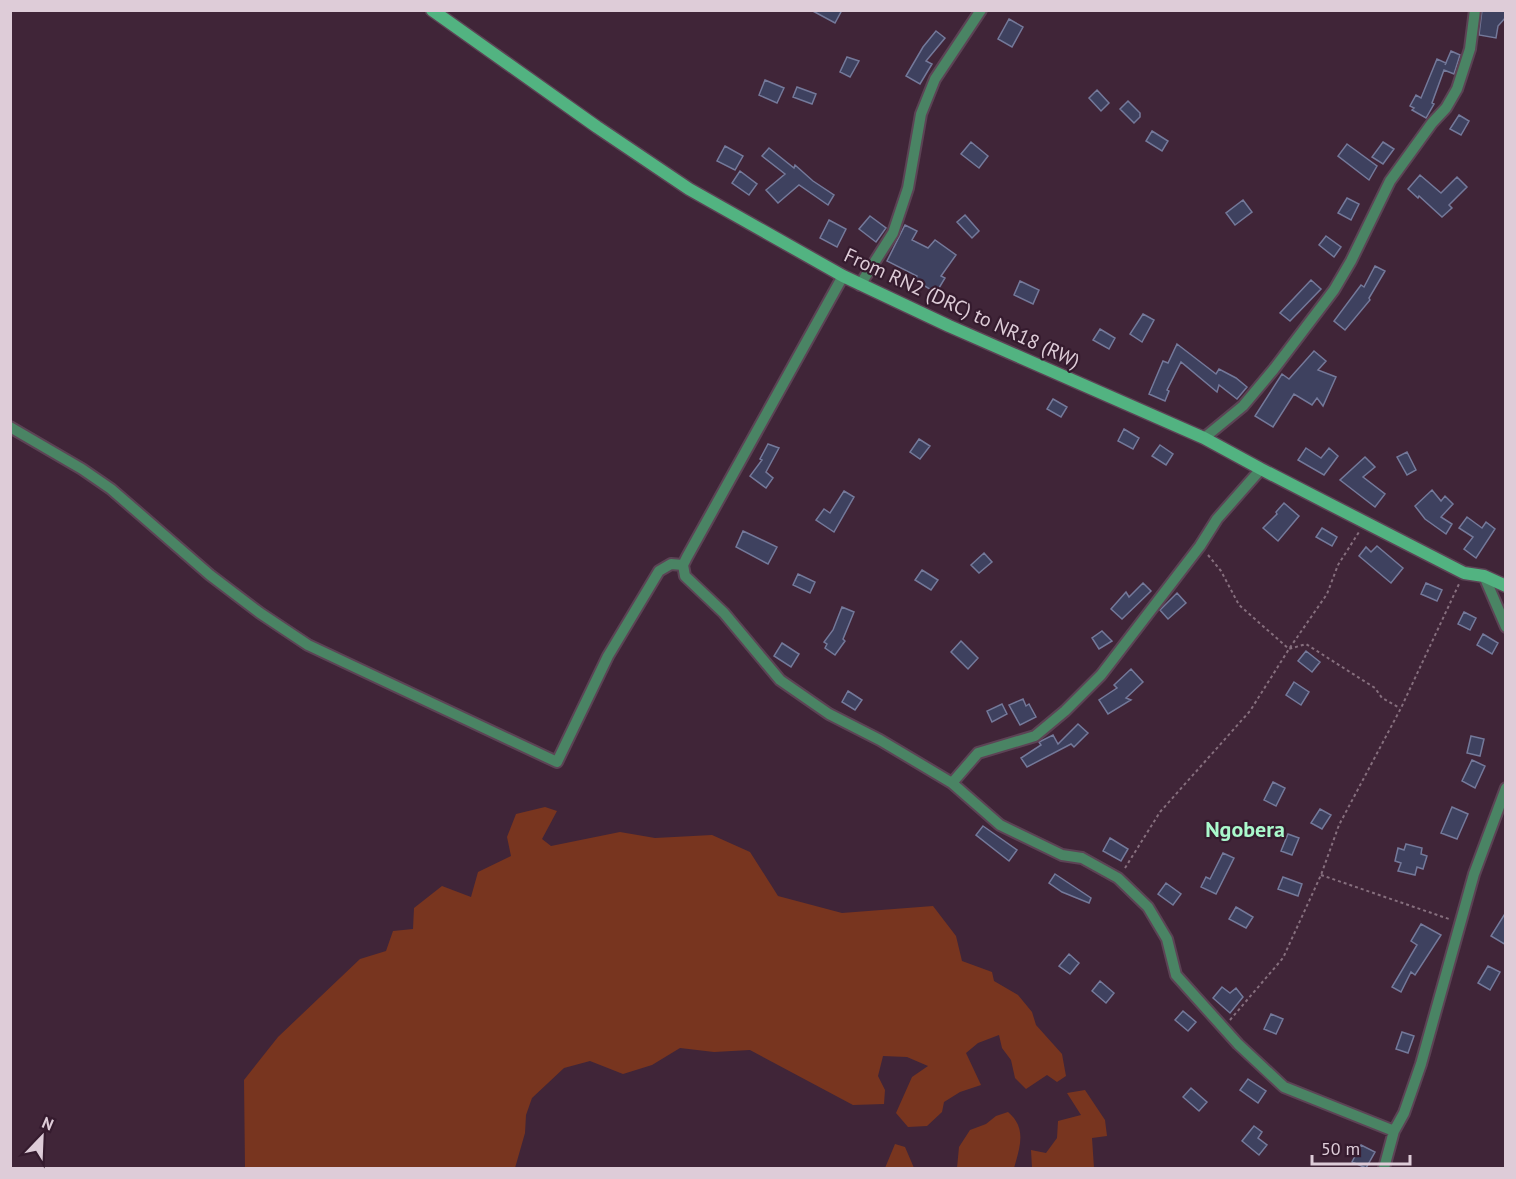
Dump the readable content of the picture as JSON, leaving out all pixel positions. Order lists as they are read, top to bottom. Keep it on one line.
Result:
{"streets":{"main road":["From RN2 (DRC) to NR18 (RW)"]},"districts":["Ngobera"],"scale_bar":"50 m","north":"top right"}
